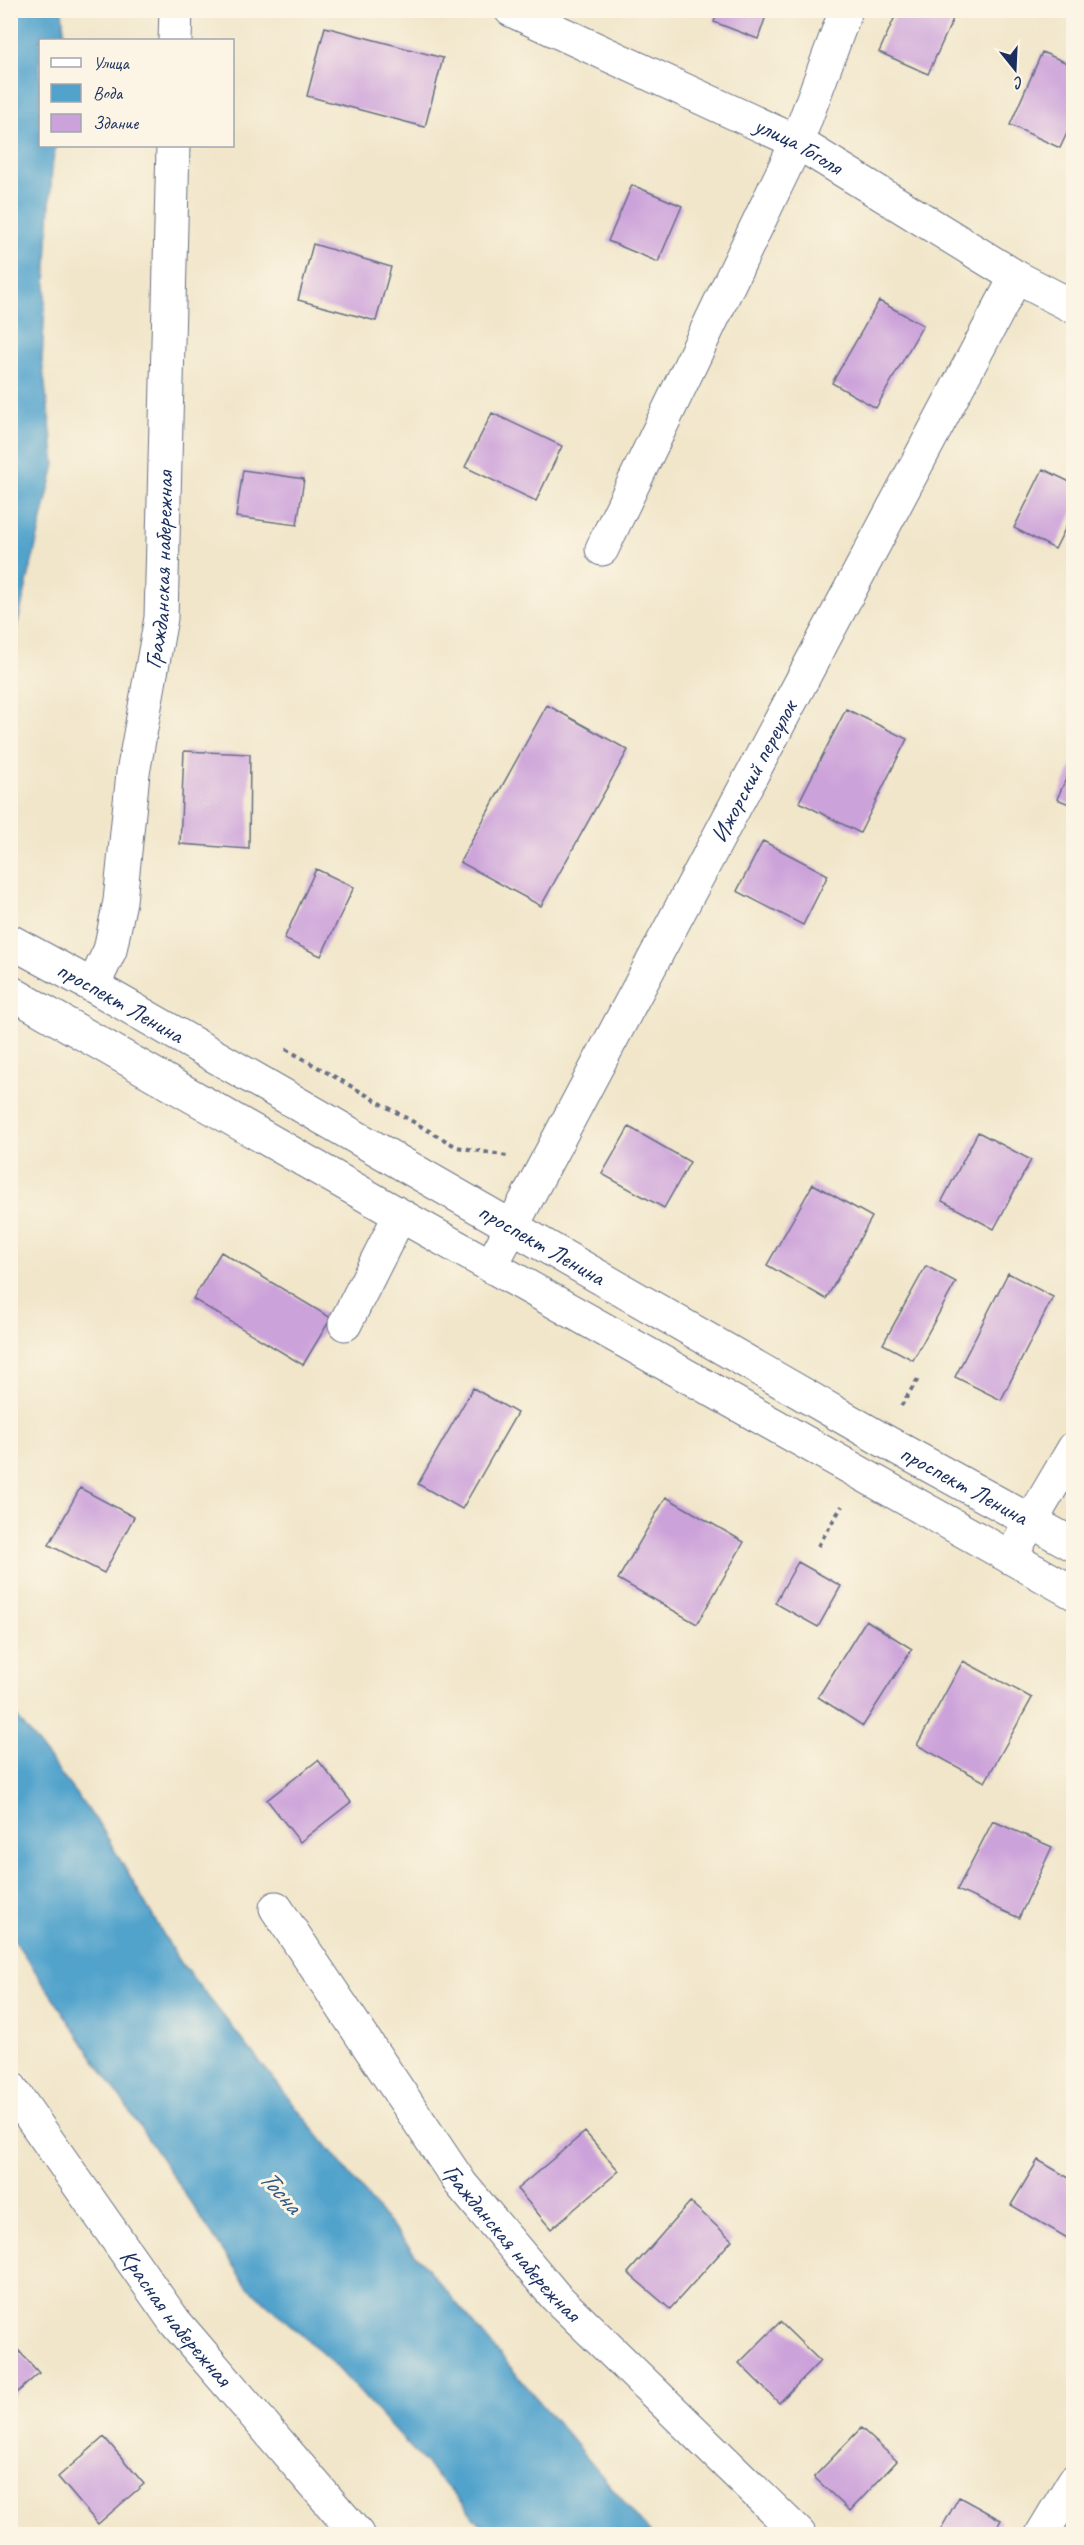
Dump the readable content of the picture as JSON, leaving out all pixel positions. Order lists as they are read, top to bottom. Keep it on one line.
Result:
{"streets":{"street":["улица Гоголя","Гражданская набережная","Ижорский переулок","проспект Ленина","Красная набережная"]},"crossings":[["улица Гоголя","Ижорский переулок"],["Гражданская набережная","проспект Ленина"],["Ижорский переулок","проспект Ленина"]],"water":["Тосна"],"legend":["Улица","Вода","Здание"],"north":"bottom"}
